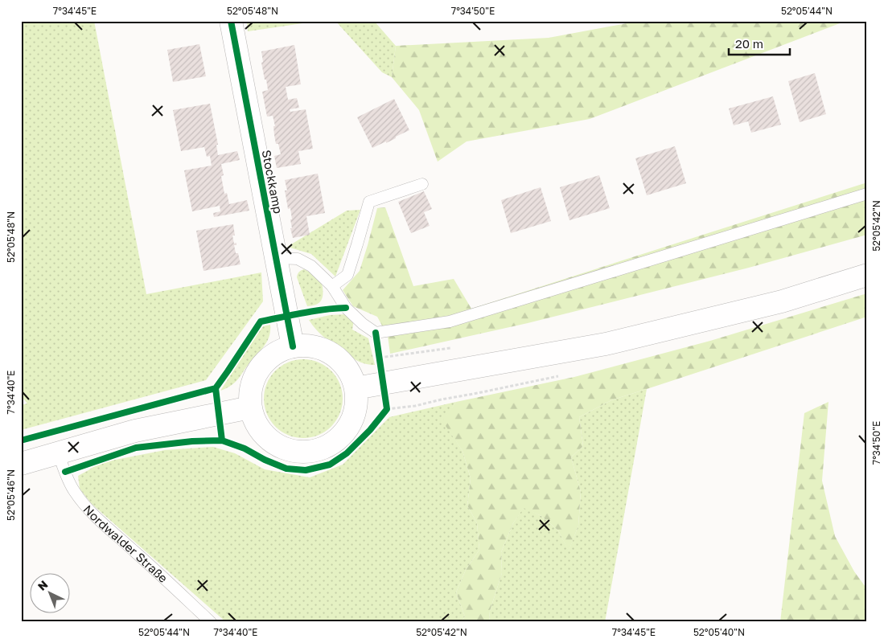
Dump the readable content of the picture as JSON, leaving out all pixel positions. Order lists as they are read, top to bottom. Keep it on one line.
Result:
{"streets":{"main road":["Stockkamp"],"lane":["Nordwalder Straße"]},"scale_bar":"20 m","north":"top left","coordinates":["7°34'45\"E","52°05'48\"N","7°34'50\"E","52°05'44\"N","52°05'42\"N","7°34'40\"E","52°05'46\"N","52°05'40\"N"]}
